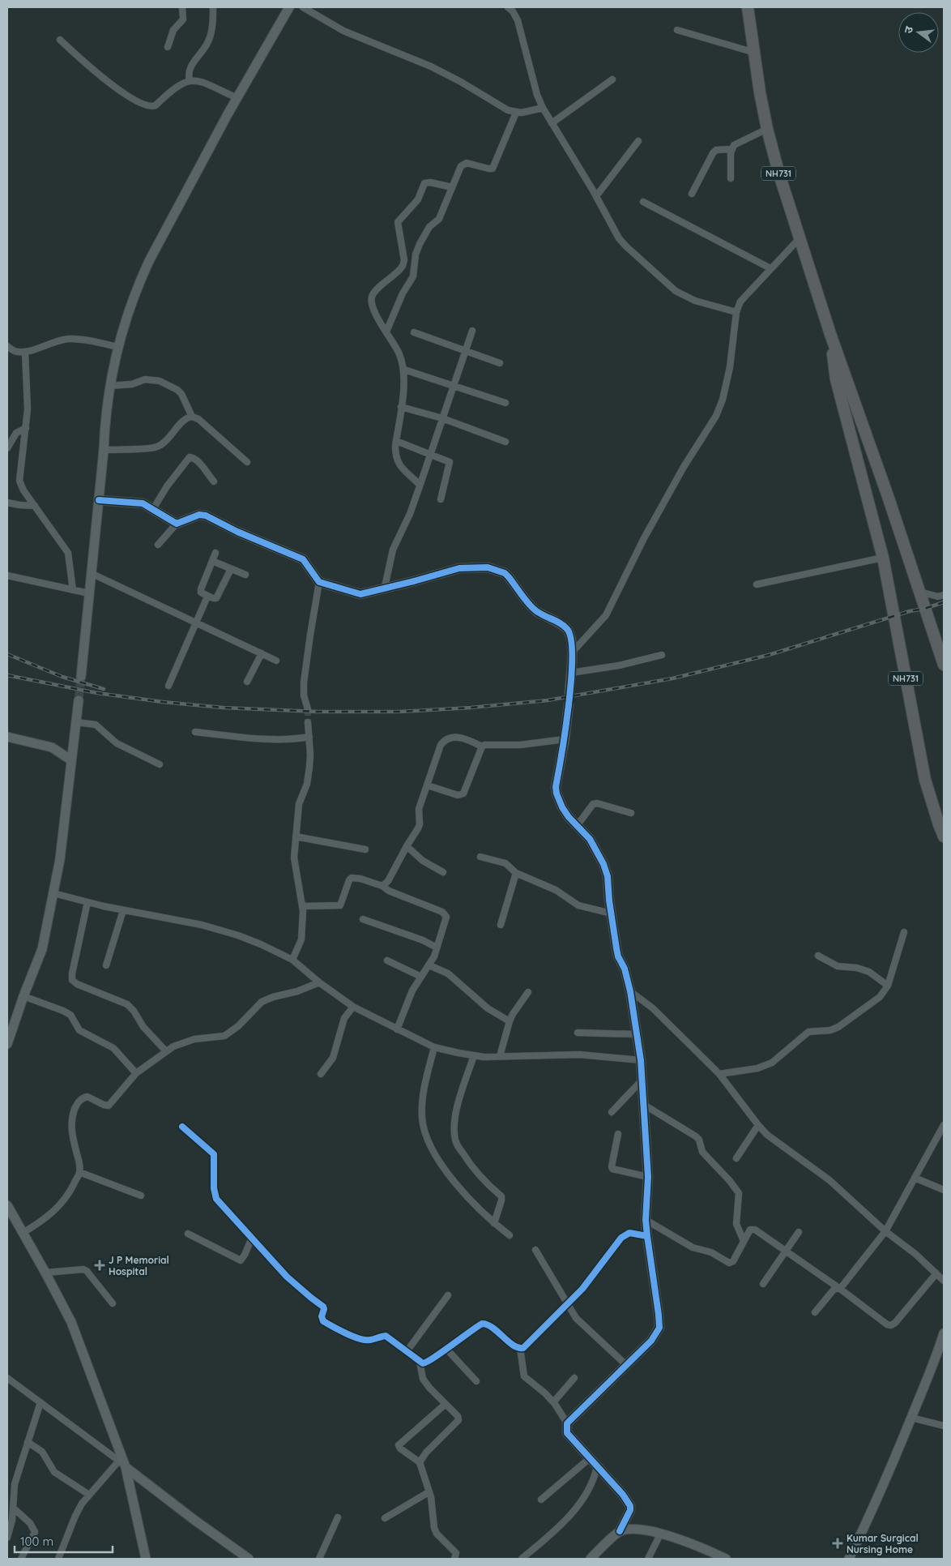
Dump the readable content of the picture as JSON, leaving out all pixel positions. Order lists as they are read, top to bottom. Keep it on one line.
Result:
{"streets":{"highway":["NH731"]},"places":{"health":["J P Memorial Hospital","Kumar Surgical Nursing Home"]},"scale_bar":"100 m","north":"left"}
